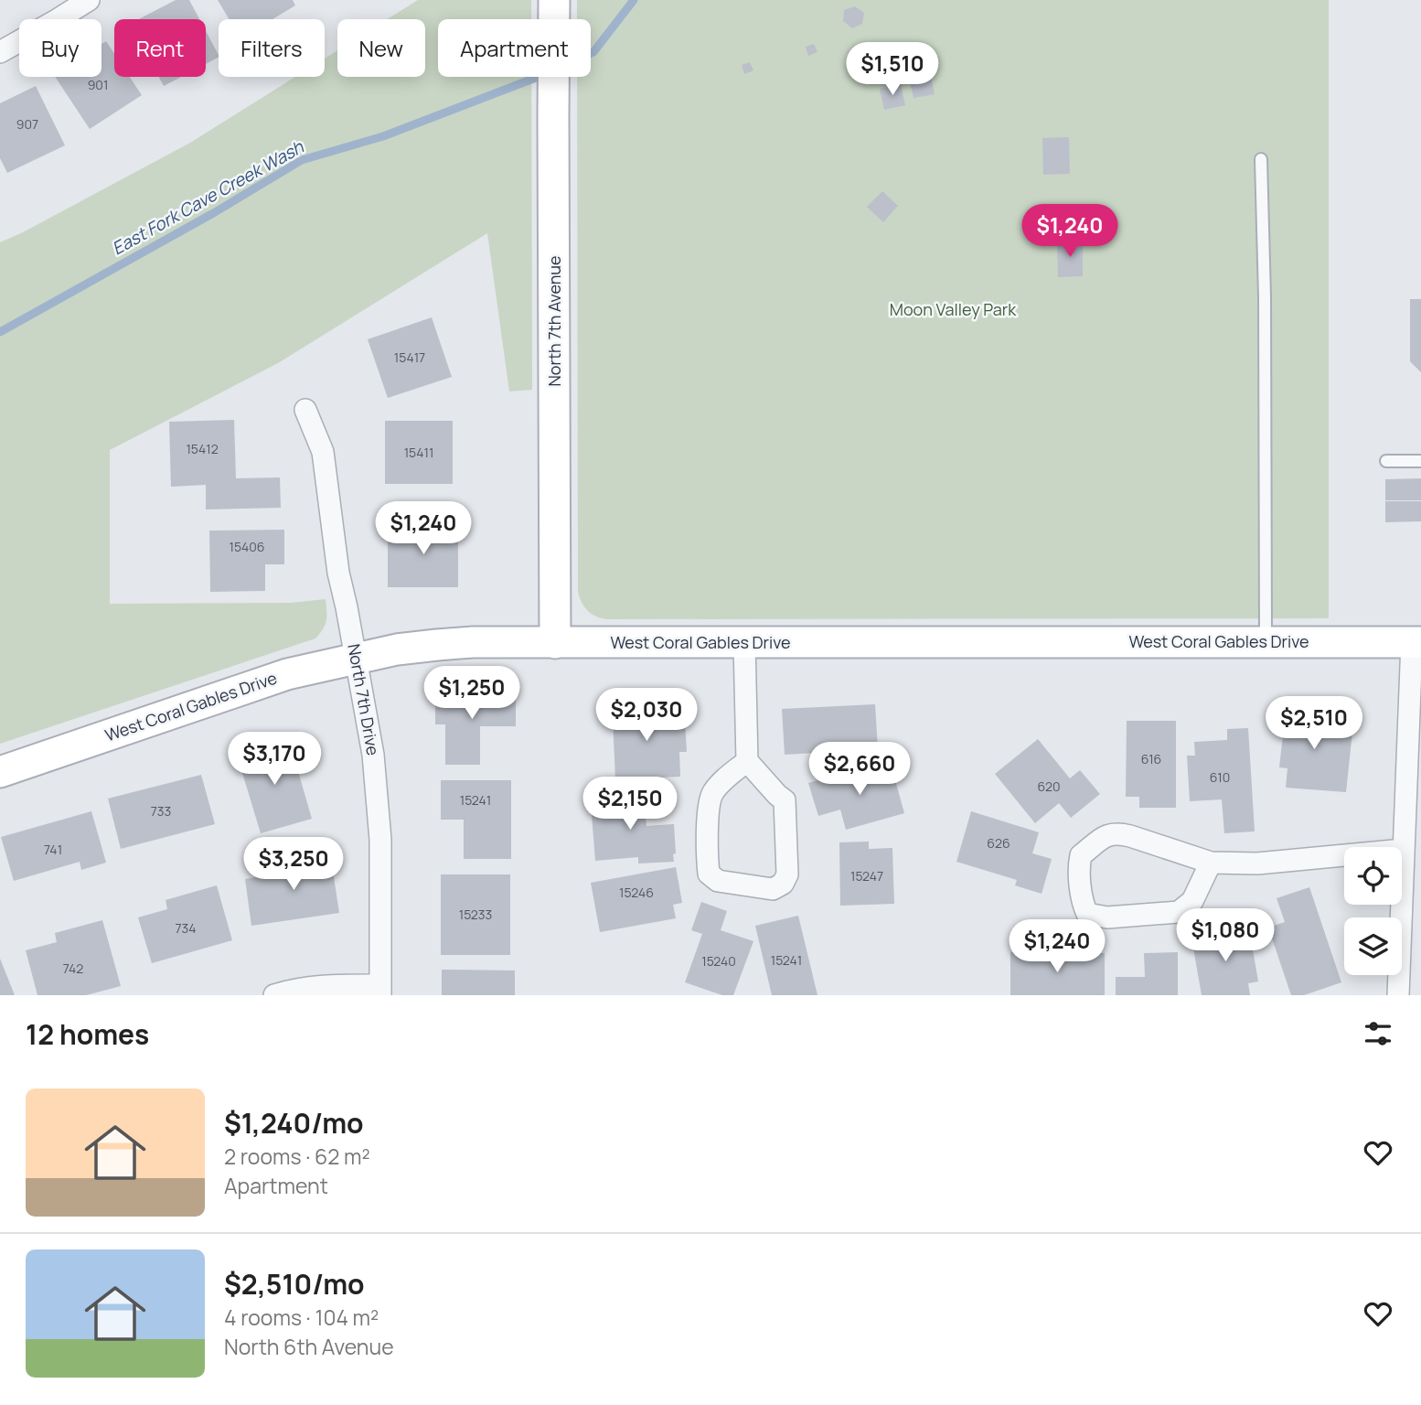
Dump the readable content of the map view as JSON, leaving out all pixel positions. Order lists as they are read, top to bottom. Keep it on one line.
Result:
{"streets":{"street":["North 7th Avenue","West Coral Gables Drive","North 7th Drive"]},"crossings":[["North 7th Avenue","West Coral Gables Drive"],["West Coral Gables Drive","North 7th Drive"]],"water":["East Fork Cave Creek Wash"],"parks":["Moon Valley Park"],"house_numbers":["901","907","15417","15412","15411","15406","616","610","620","15241","733","626","741","15247","15246","15233","734","15241","15240","742"],"page":{"chip":["Buy","Rent","Filters","New","Apartment"],"price":["$1,510","$1,240","$1,240","$1,250","$2,030","$2,510","$3,170","$2,660","$2,150","$3,250","$1,080","$1,240"],"heading":"12 homes","list":[{"name":"$1,240/mo","note":"2 rooms · 62 m² · Apartment"},{"name":"$2,510/mo","note":"4 rooms · 104 m² · North 6th Avenue"}]}}
